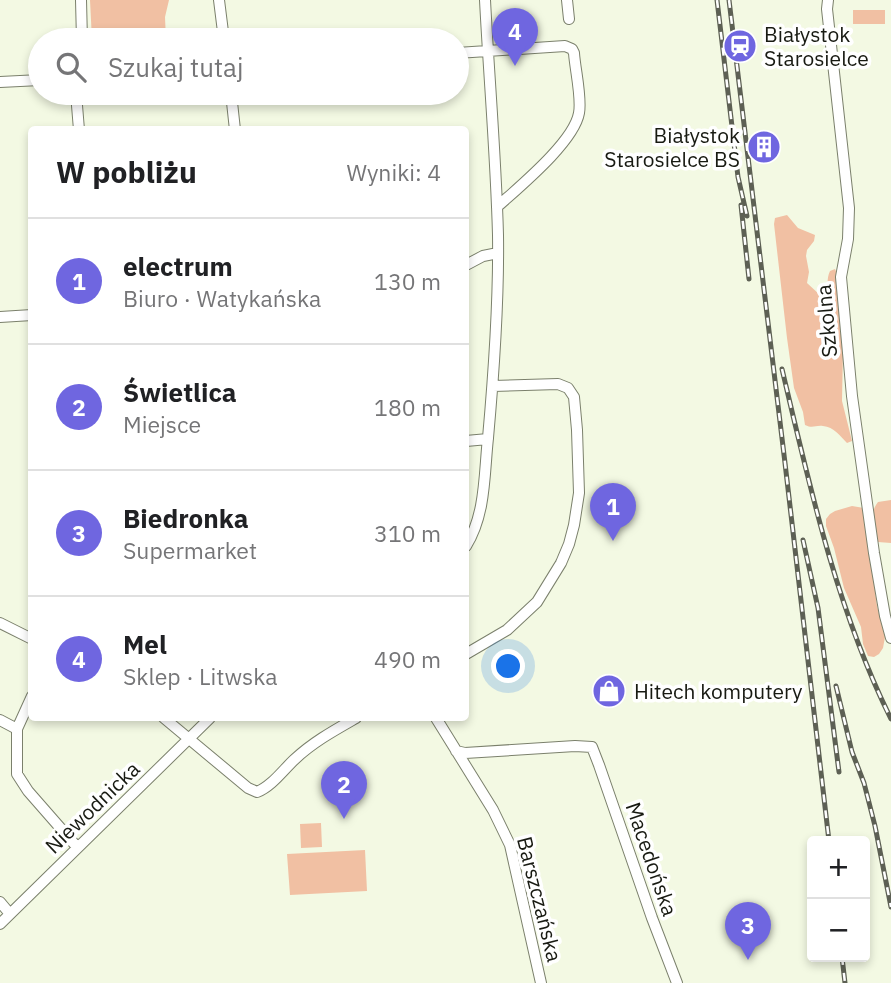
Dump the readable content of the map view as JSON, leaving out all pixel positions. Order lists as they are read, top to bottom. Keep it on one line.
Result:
{"streets":{"street":["Szkolna","Niewodnicka","Macedońska","Barszczańska"]},"crossings":[["Macedońska","Barszczańska"]],"places":{"station":["Białystok Starosielce"],"building":["Białystok Starosielce BS"],"shop":["Hitech komputery"]},"page":{"pins":["4","1","2","3"],"search":"Szukaj tutaj","heading":["W pobliżu","Wyniki: 4"],"list":[{"mark":"1","name":"electrum","note":"Biuro · Watykańska","value":"130 m"},{"mark":"2","name":"Świetlica","note":"Miejsce","value":"180 m"},{"mark":"3","name":"Biedronka","note":"Supermarket","value":"310 m"},{"mark":"4","name":"Mel","note":"Sklep · Litwska","value":"490 m"}],"map_buttons":["+","−"]}}
